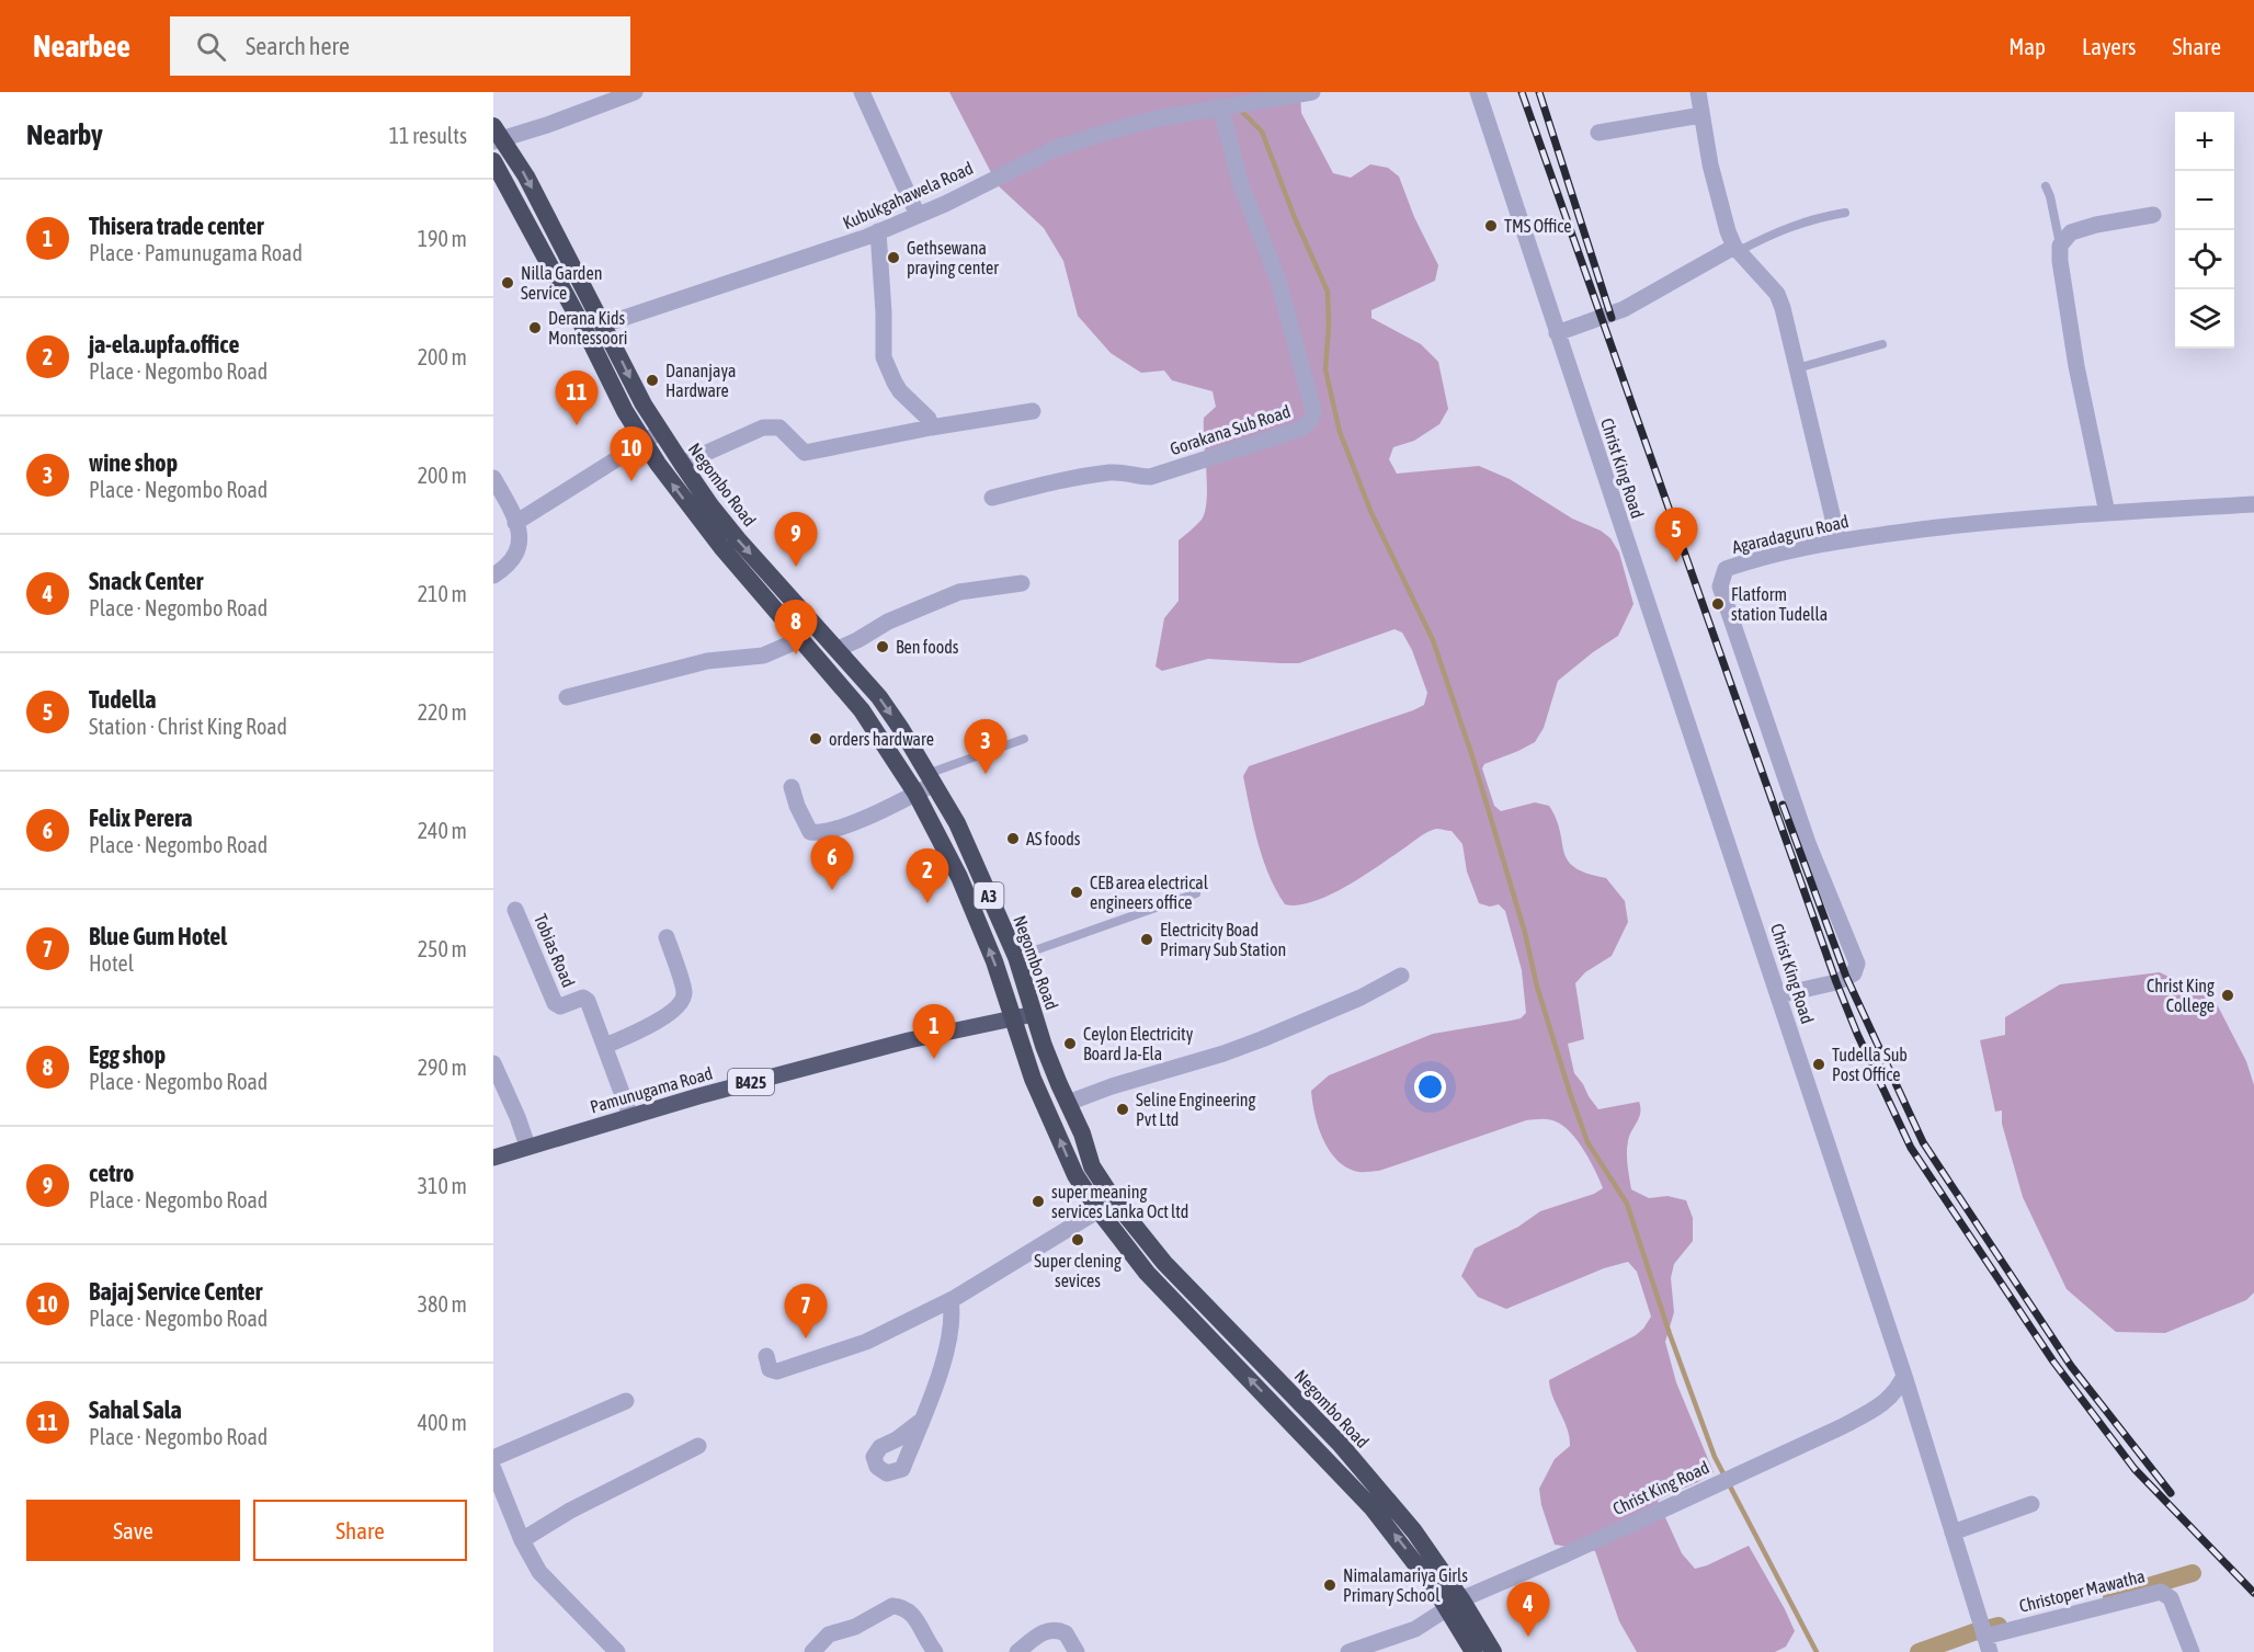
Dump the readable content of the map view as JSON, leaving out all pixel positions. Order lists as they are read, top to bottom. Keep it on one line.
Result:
{"streets":{"highway":["Negombo Road","A3"],"main road":["B425","Pamunugama Road"],"street":["Kubukgahawela Road","Gorakana Sub Road","Christ King Road","Agaradaguru Road","Tobias Road","Christoper Mawatha"]},"crossings":[["Kubukgahawela Road","Gorakana Sub Road"],["Kubukgahawela Road","Negombo Road"],["Christ King Road","Negombo Road"],["Christ King Road","Agaradaguru Road"],["Negombo Road","Pamunugama Road"],["Tobias Road","Pamunugama Road"]],"places":["TMS Office","Gethsewana praying center","Nilla Garden Service","Derana Kids Montessoori","Dananjaya Hardware","Flatform station Tudella","Ben foods","orders hardware","AS foods","CEB area electrical engineers office","Electricity Boad Primary Sub Station","Christ King College","Ceylon Electricity Board Ja-Ela","Tudella Sub Post Office","Seline Engineering Pvt Ltd","super meaning services Lanka Oct ltd","Super clening sevices","Nimalamariya Girls Primary School"],"page":{"header":"Nearbee","search":"Search here","nav":["Map","Layers","Share"],"heading":["Nearby","11 results"],"map_buttons":["+","−"],"list":[{"mark":"1","name":"Thisera trade center","note":"Place · Pamunugama Road","value":"190 m"},{"mark":"2","name":"ja-ela.upfa.office","note":"Place · Negombo Road","value":"200 m"},{"mark":"3","name":"wine shop","note":"Place · Negombo Road","value":"200 m"},{"mark":"4","name":"Snack Center","note":"Place · Negombo Road","value":"210 m"},{"mark":"5","name":"Tudella","note":"Station · Christ King Road","value":"220 m"},{"mark":"6","name":"Felix Perera","note":"Place · Negombo Road","value":"240 m"},{"mark":"7","name":"Blue Gum Hotel","note":"Hotel","value":"250 m"},{"mark":"8","name":"Egg shop","note":"Place · Negombo Road","value":"290 m"},{"mark":"9","name":"cetro","note":"Place · Negombo Road","value":"310 m"},{"mark":"10","name":"Bajaj Service Center","note":"Place · Negombo Road","value":"380 m"},{"mark":"11","name":"Sahal Sala","note":"Place · Negombo Road","value":"400 m"}],"pins":["11","10","5","9","8","3","6","2","1","7","4"],"buttons":["Save","Share"]}}
